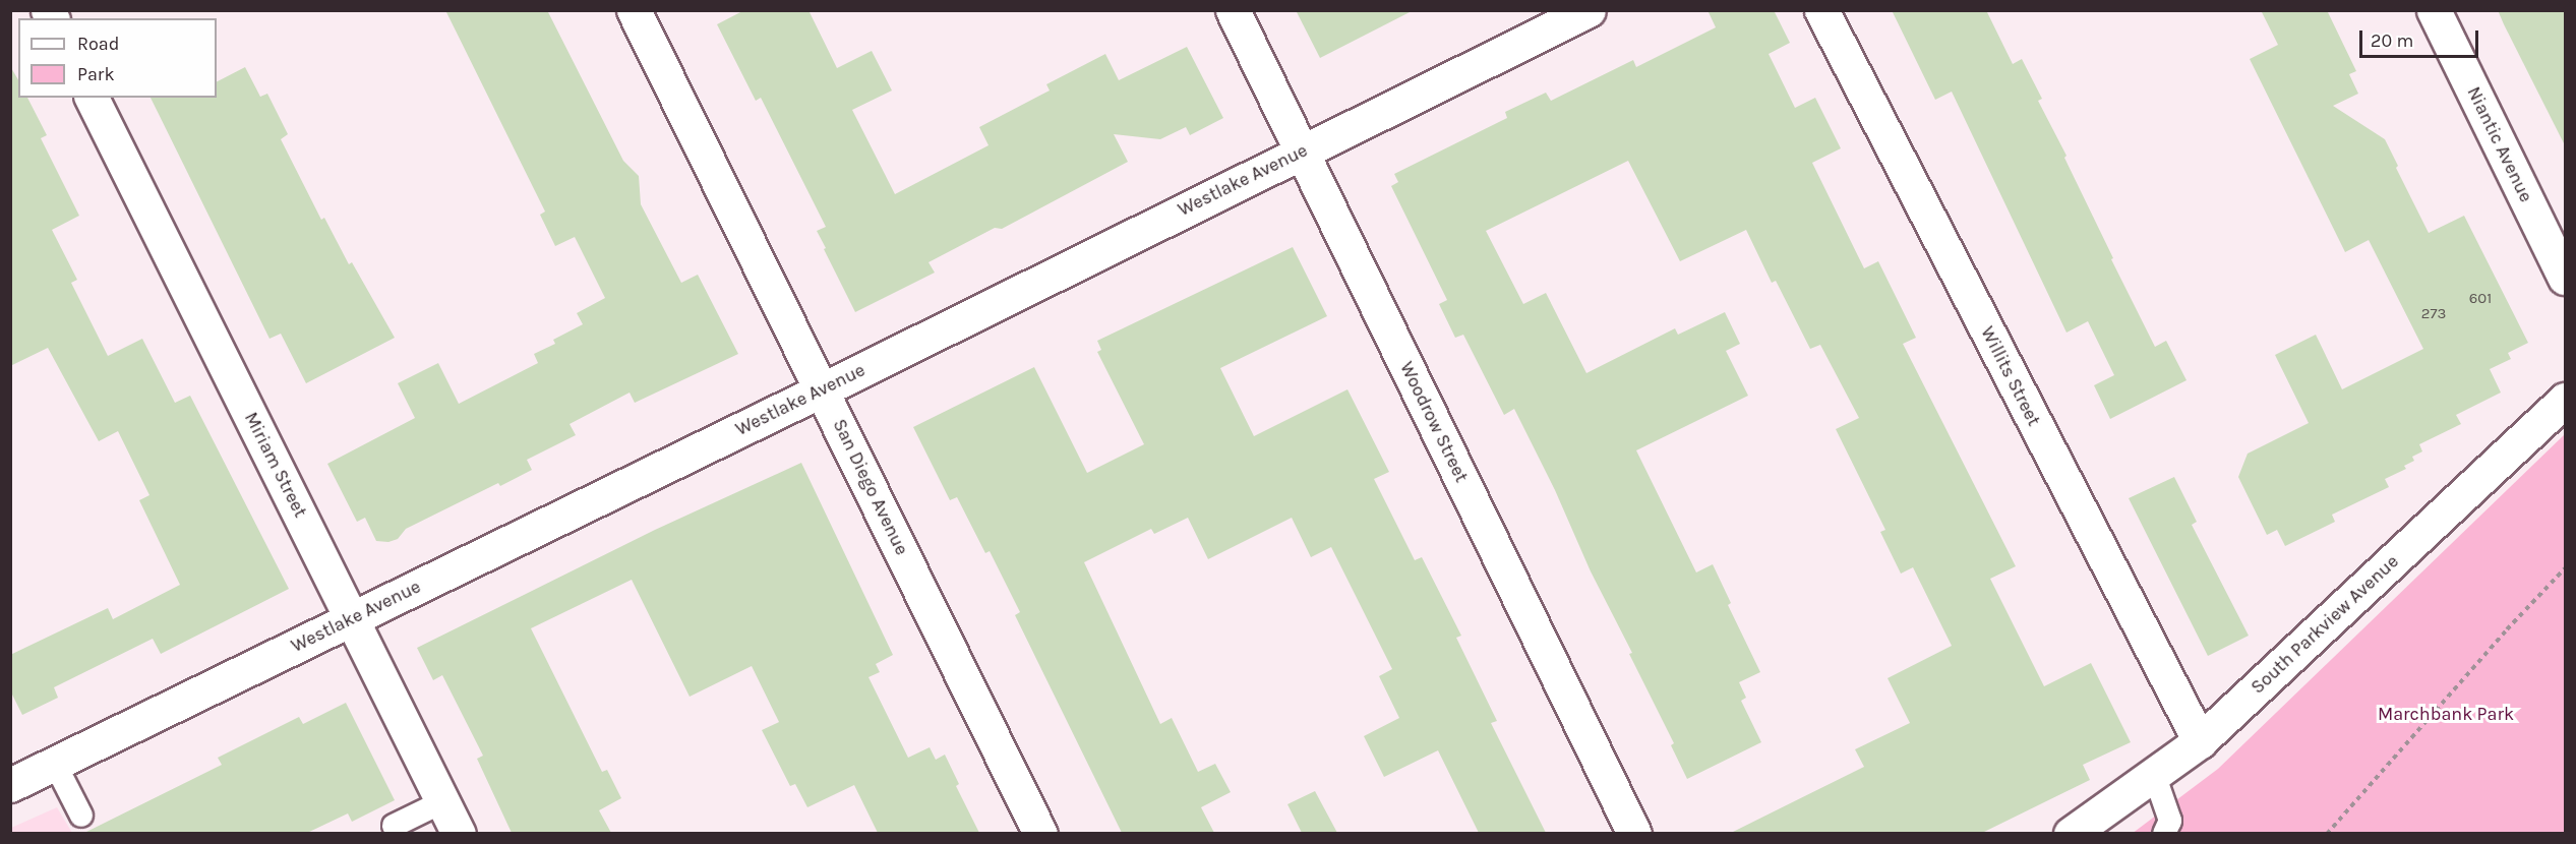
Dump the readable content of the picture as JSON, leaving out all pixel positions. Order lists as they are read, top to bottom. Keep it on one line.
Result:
{"streets":{"street":["Niantic Avenue","Westlake Avenue","Willits Street","Woodrow Street","Miriam Street","San Diego Avenue","South Parkview Avenue"]},"crossings":[["Westlake Avenue","Woodrow Street"],["Westlake Avenue","Miriam Street"],["Westlake Avenue","San Diego Avenue"],["Willits Street","South Parkview Avenue"]],"parks":["Marchbank Park"],"house_numbers":["601","273"],"legend":["Road","Park"],"scale_bar":"20 m"}
